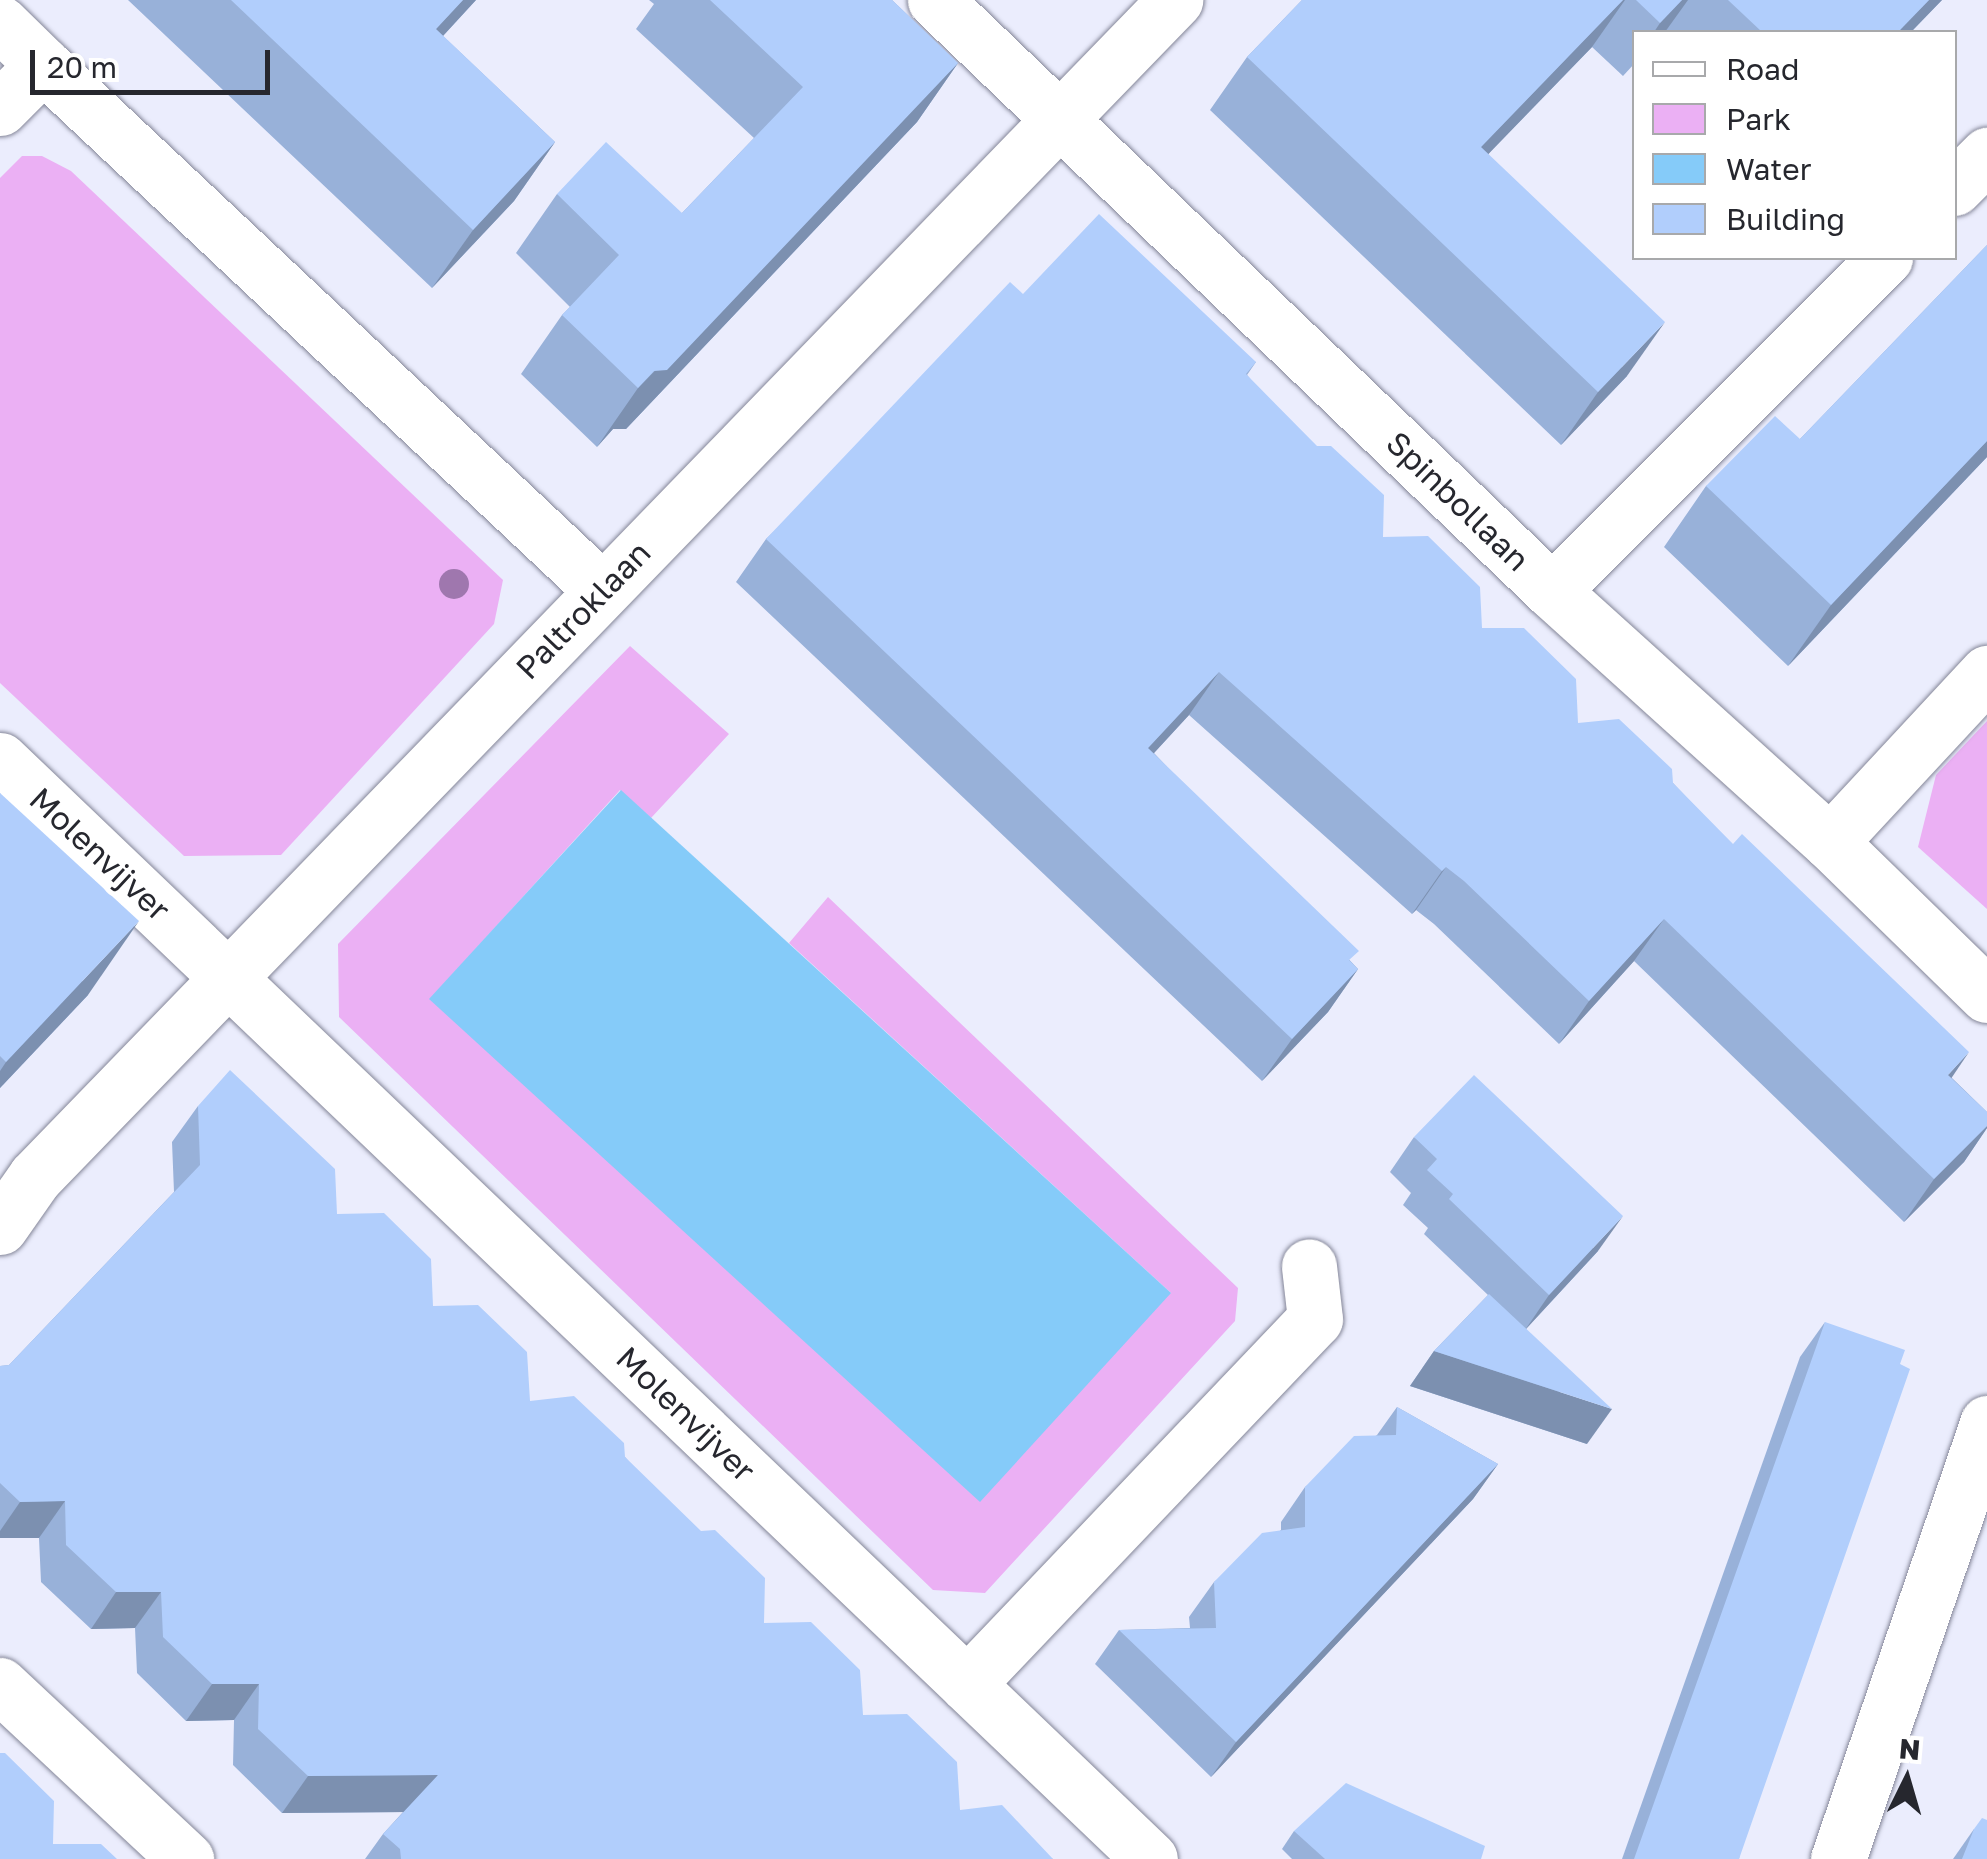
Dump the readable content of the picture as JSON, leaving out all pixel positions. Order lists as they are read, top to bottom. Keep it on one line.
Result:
{"streets":{"street":["Spinbollaan","Paltroklaan","Molenvijver"]},"crossings":[["Spinbollaan","Paltroklaan"],["Paltroklaan","Molenvijver"]],"legend":["Road","Park","Water","Building"],"scale_bar":"20 m","north":"top"}
